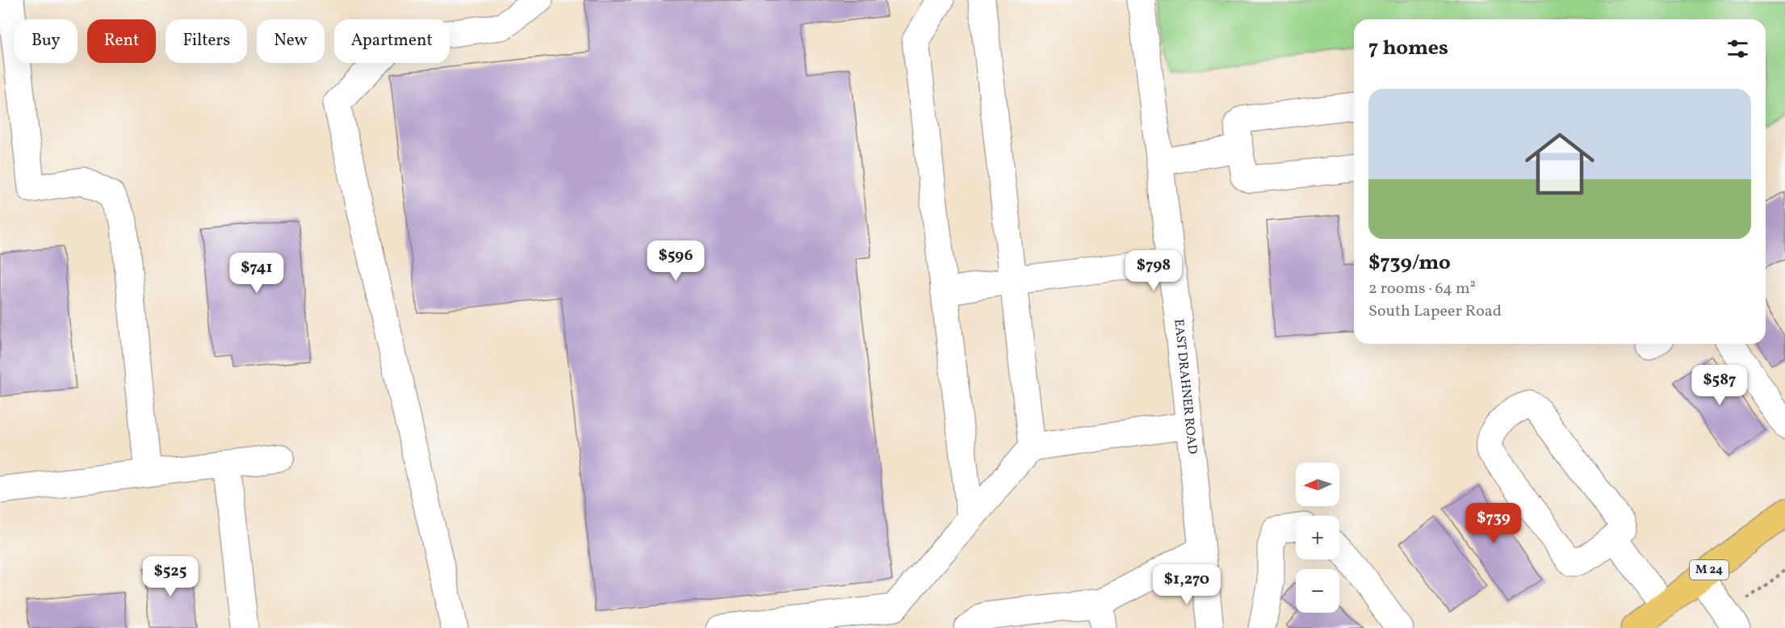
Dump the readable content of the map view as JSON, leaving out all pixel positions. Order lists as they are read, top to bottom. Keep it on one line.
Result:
{"streets":{"main road":["M 24"],"street":["EAST DRAHNER ROAD"]},"north":"left","page":{"chip":["Buy","Rent","Filters","New","Apartment"],"heading":"7 homes","list":[{"name":"$739/mo","note":"2 rooms · 64 m² · South Lapeer Road"}],"price":["$596","$798","$741","$587","$739","$525","$1,270"],"map_buttons":["+","−"]}}
